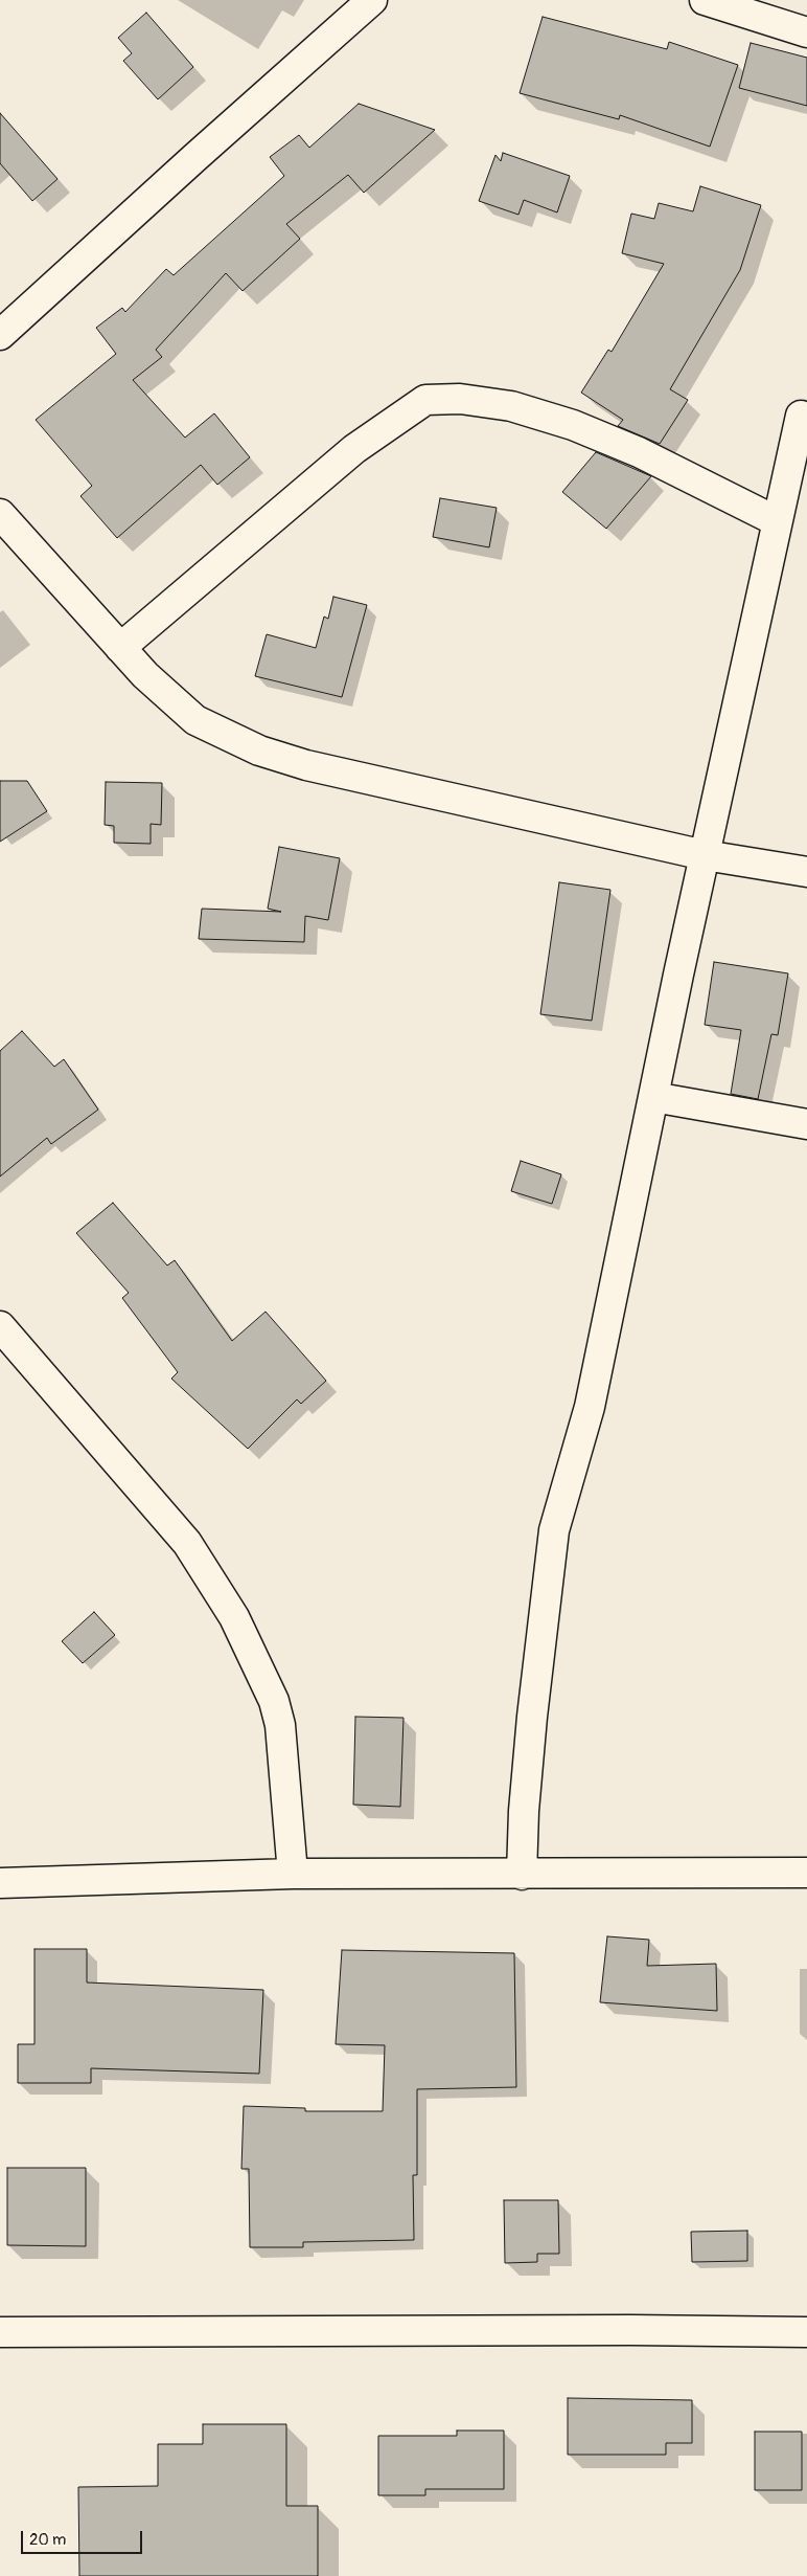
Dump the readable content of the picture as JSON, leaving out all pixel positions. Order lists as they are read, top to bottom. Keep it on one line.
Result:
{"scale_bar":"20 m"}
